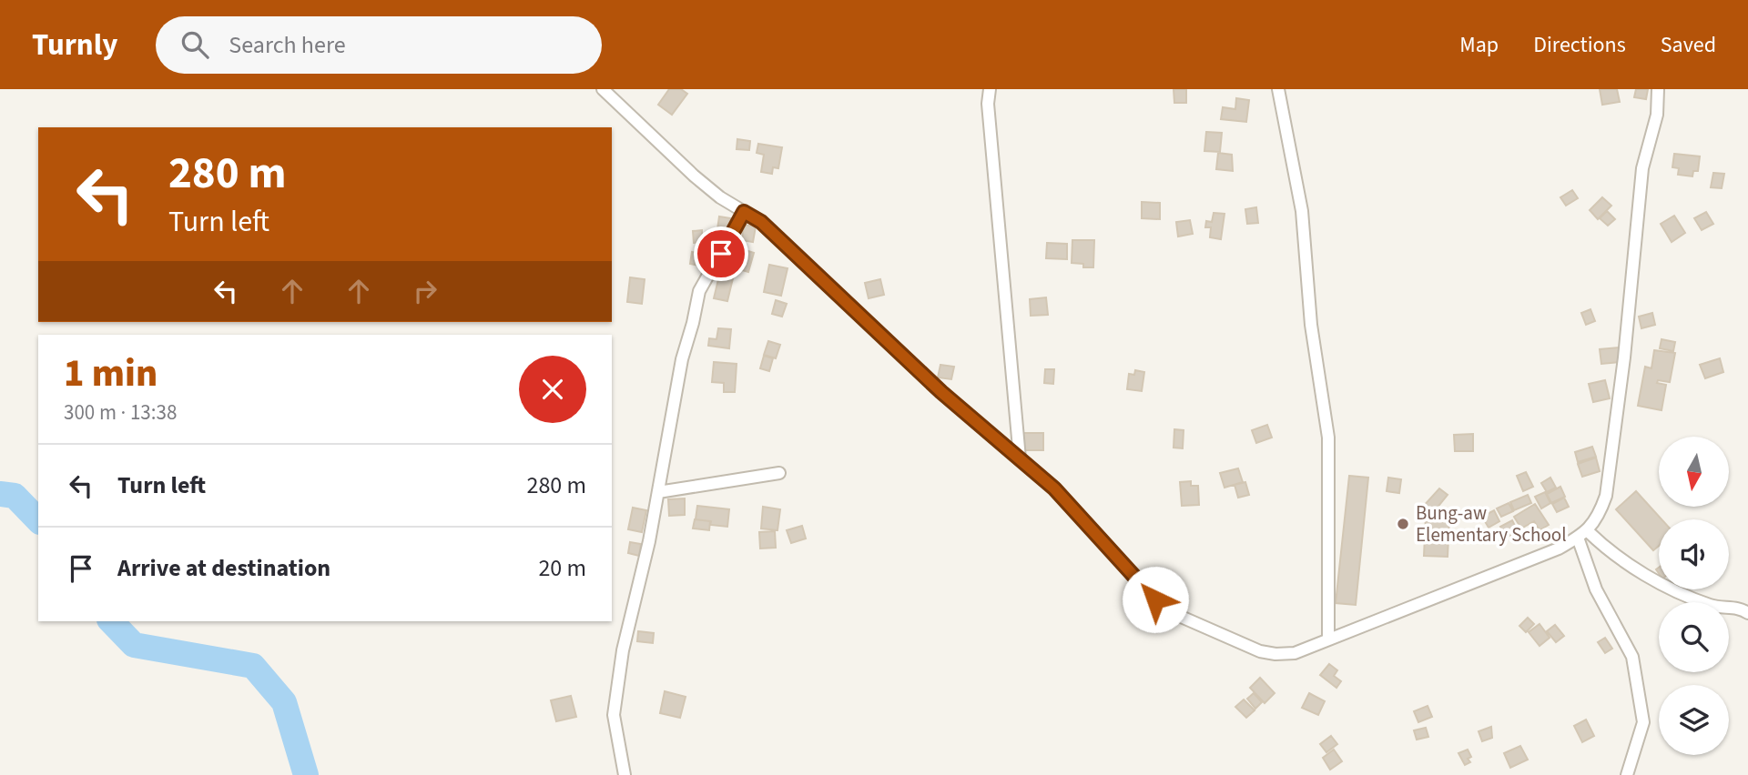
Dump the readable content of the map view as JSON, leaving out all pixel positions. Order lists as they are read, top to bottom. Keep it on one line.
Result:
{"places":["Bung-aw Elementary School"],"north":"bottom","page":{"header":"Turnly","search":"Search here","nav":["Map","Directions","Saved"],"turn":["280 m","Turn left"],"heading":["1 min","300 m · 13:38"],"list":[{"name":"Turn left","value":"280 m"},{"name":"Arrive at destination","value":"20 m"}]}}
